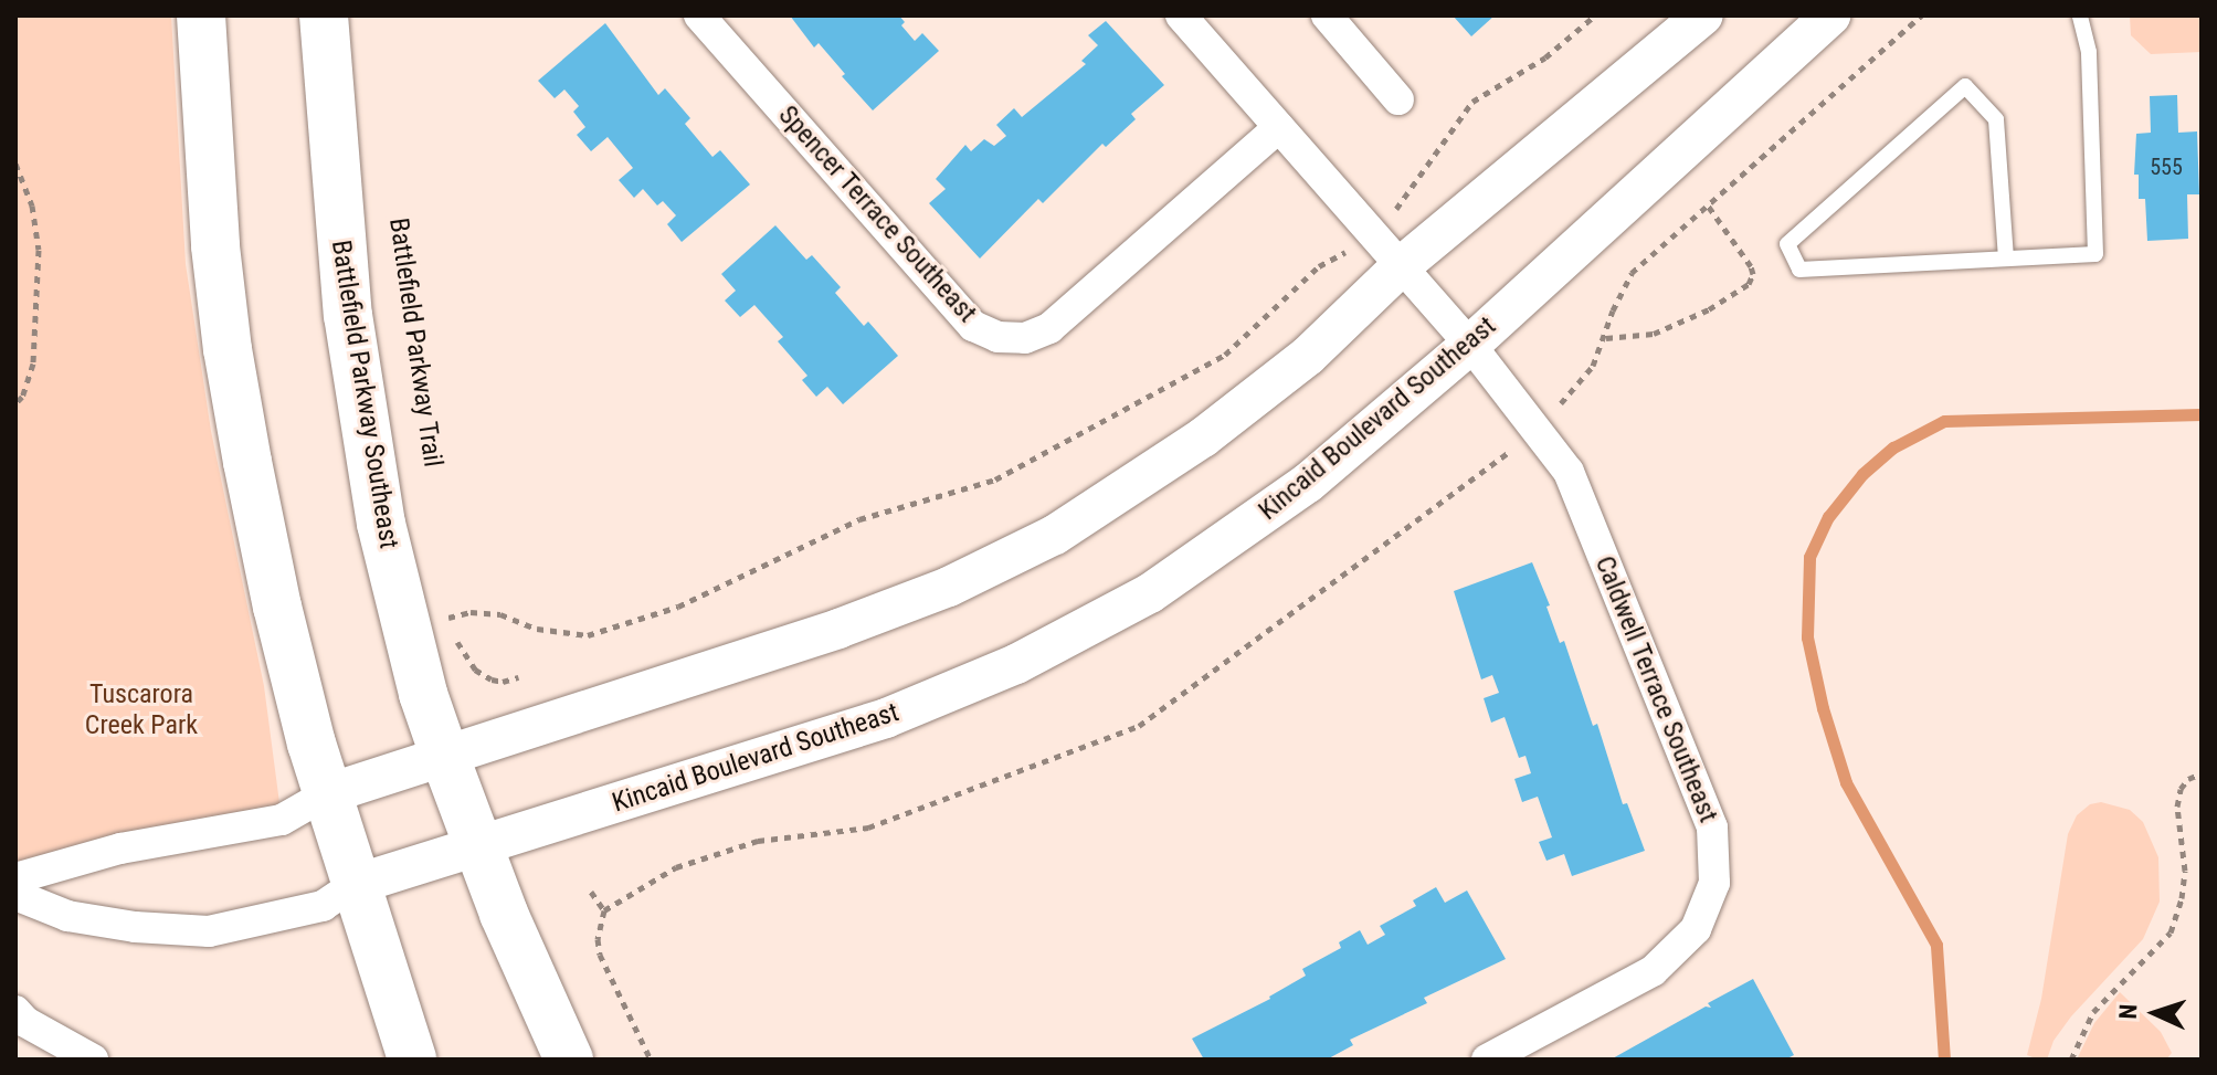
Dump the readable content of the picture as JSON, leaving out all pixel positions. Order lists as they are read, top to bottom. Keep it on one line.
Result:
{"streets":{"main road":["Battlefield Parkway Southeast"],"street":["Spencer Terrace Southeast","Kincaid Boulevard Southeast","Caldwell Terrace Southeast"]},"crossings":[["Battlefield Parkway Southeast","Kincaid Boulevard Southeast"],["Kincaid Boulevard Southeast","Caldwell Terrace Southeast"]],"parks":["Tuscarora Creek Park"],"house_numbers":["555"],"north":"left"}
